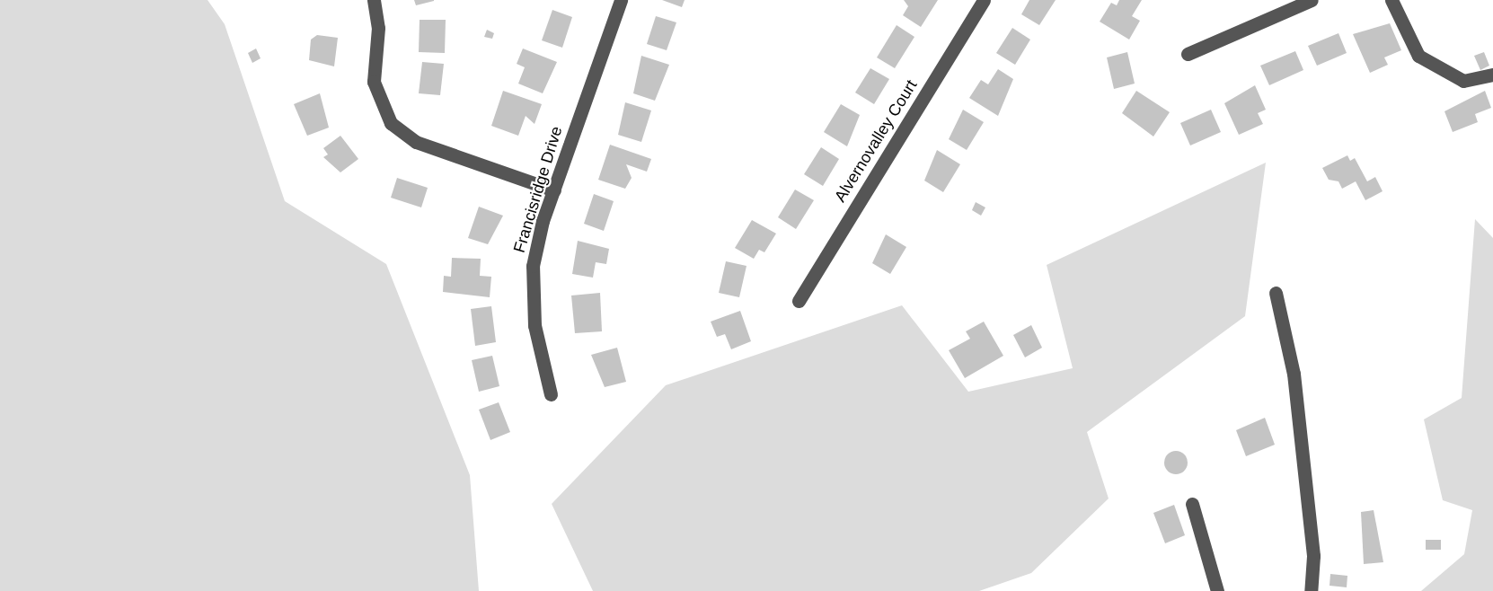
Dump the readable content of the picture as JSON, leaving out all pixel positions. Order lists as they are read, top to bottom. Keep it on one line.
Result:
{"streets":{"street":["Alvernovalley Court","Francisridge Drive"]}}
